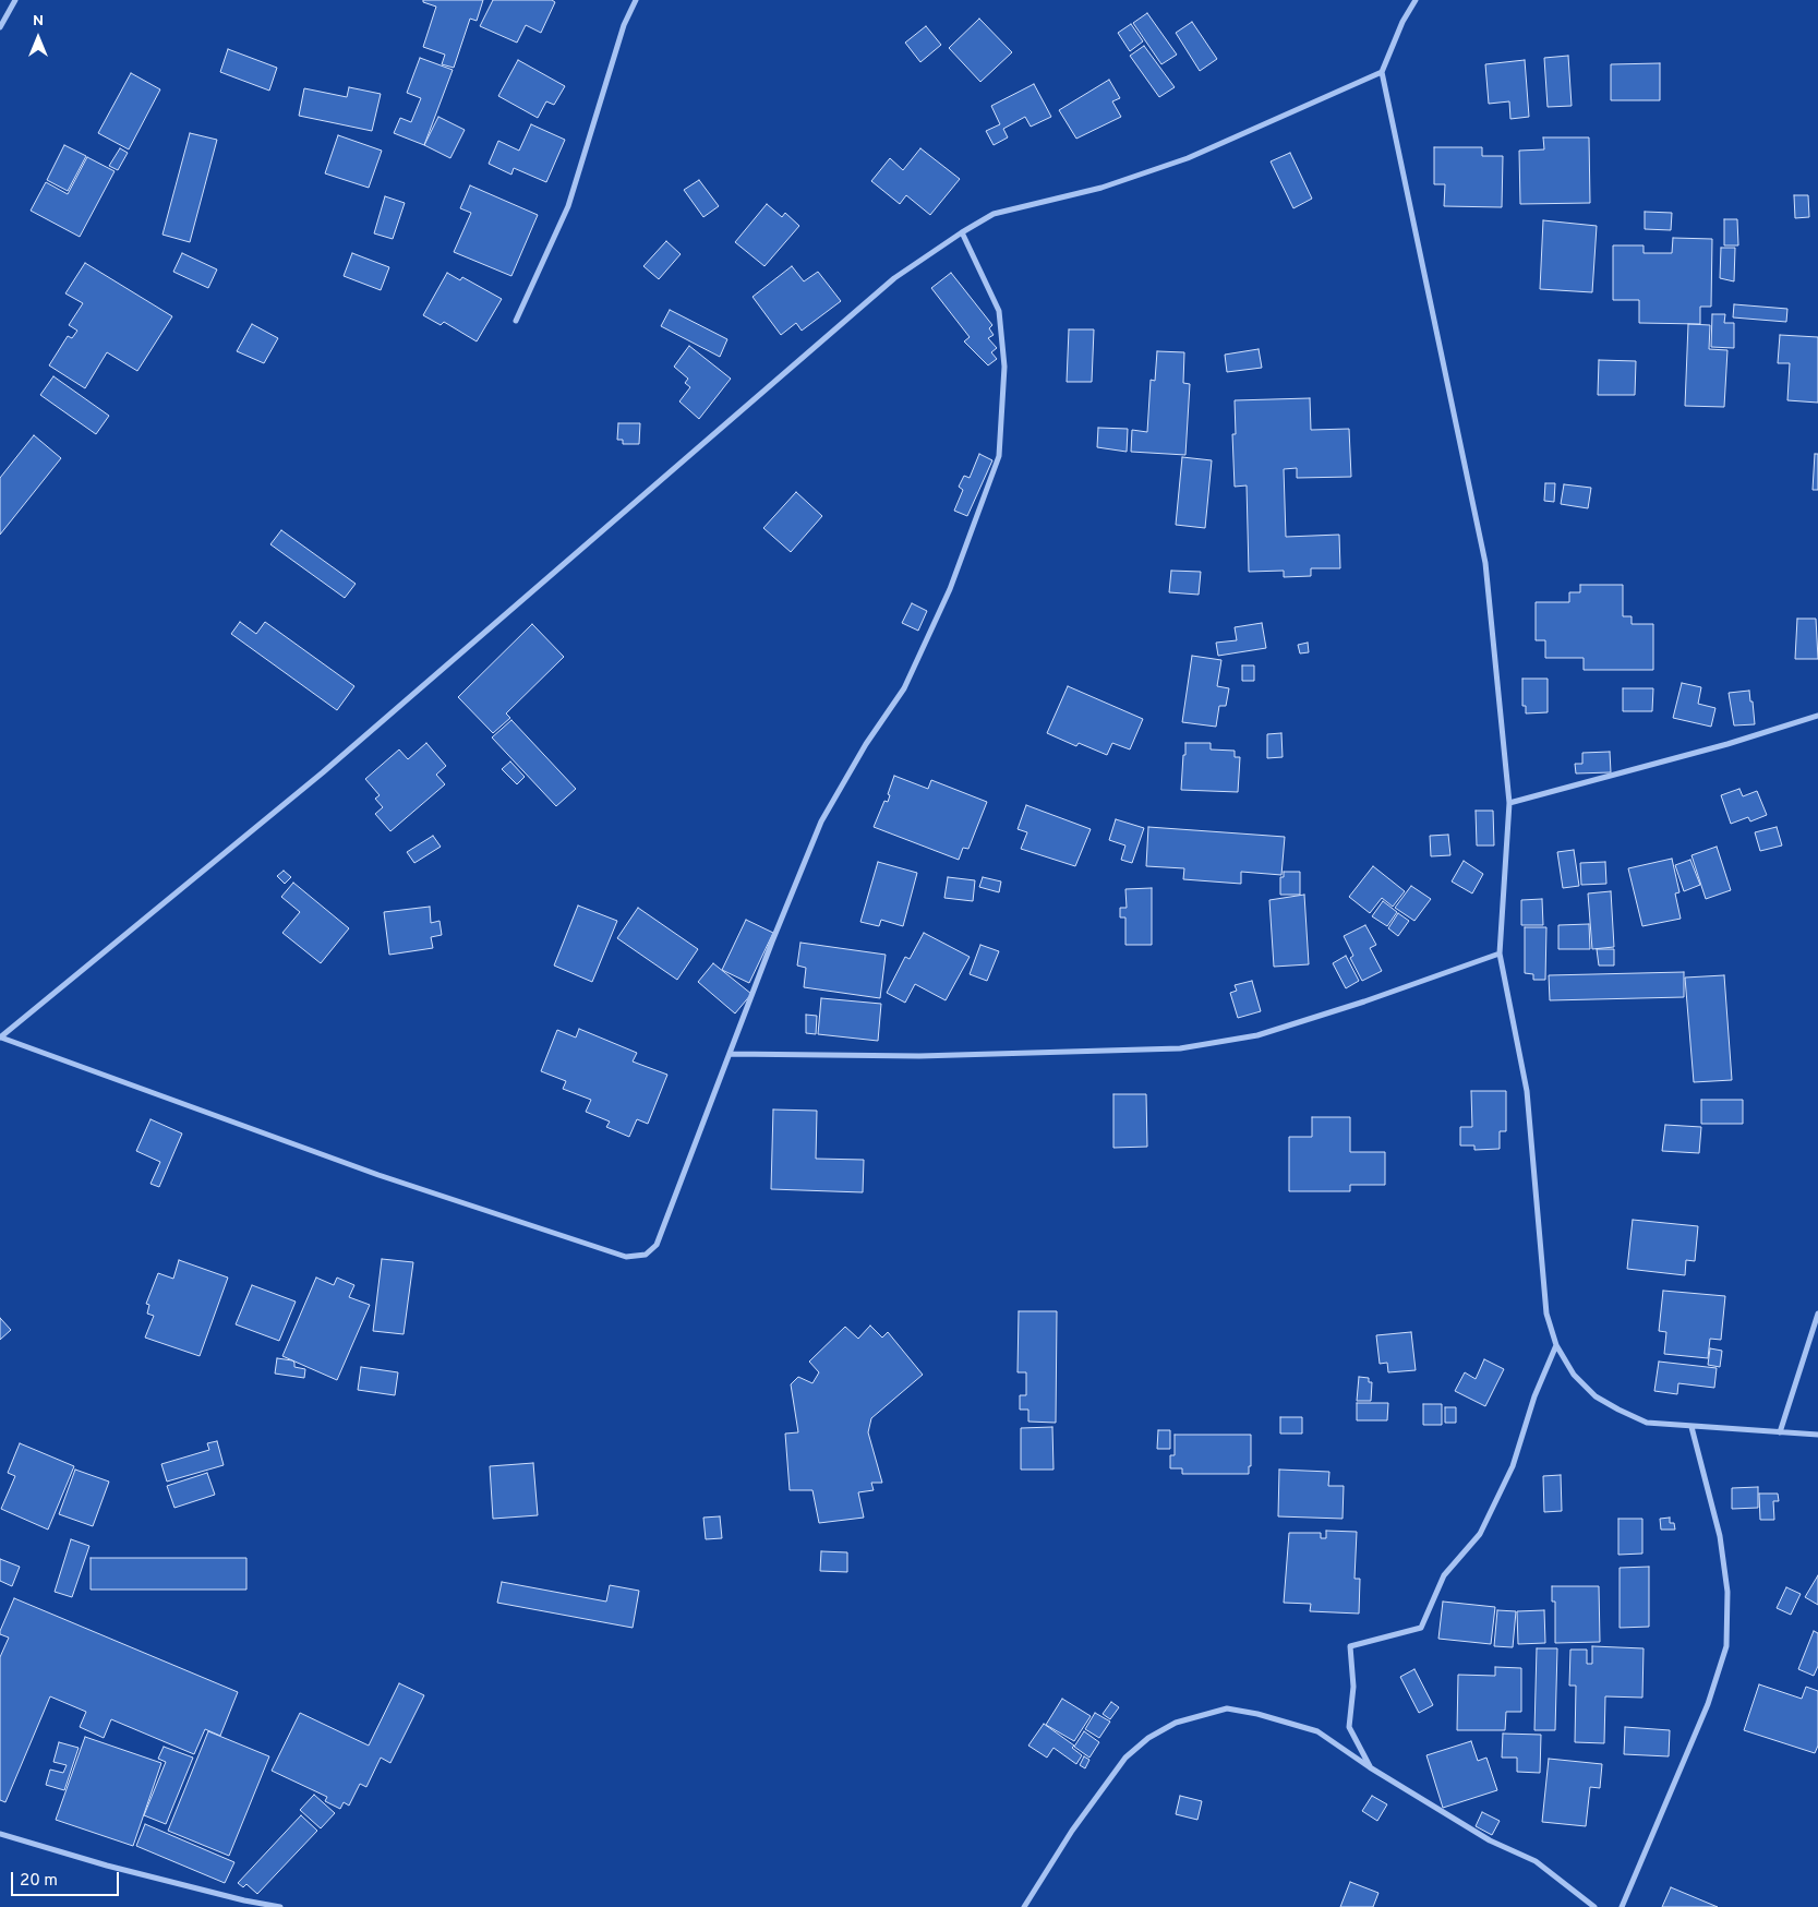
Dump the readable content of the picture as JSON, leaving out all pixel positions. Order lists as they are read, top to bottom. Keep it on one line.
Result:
{"scale_bar":"20 m","north":"top"}
